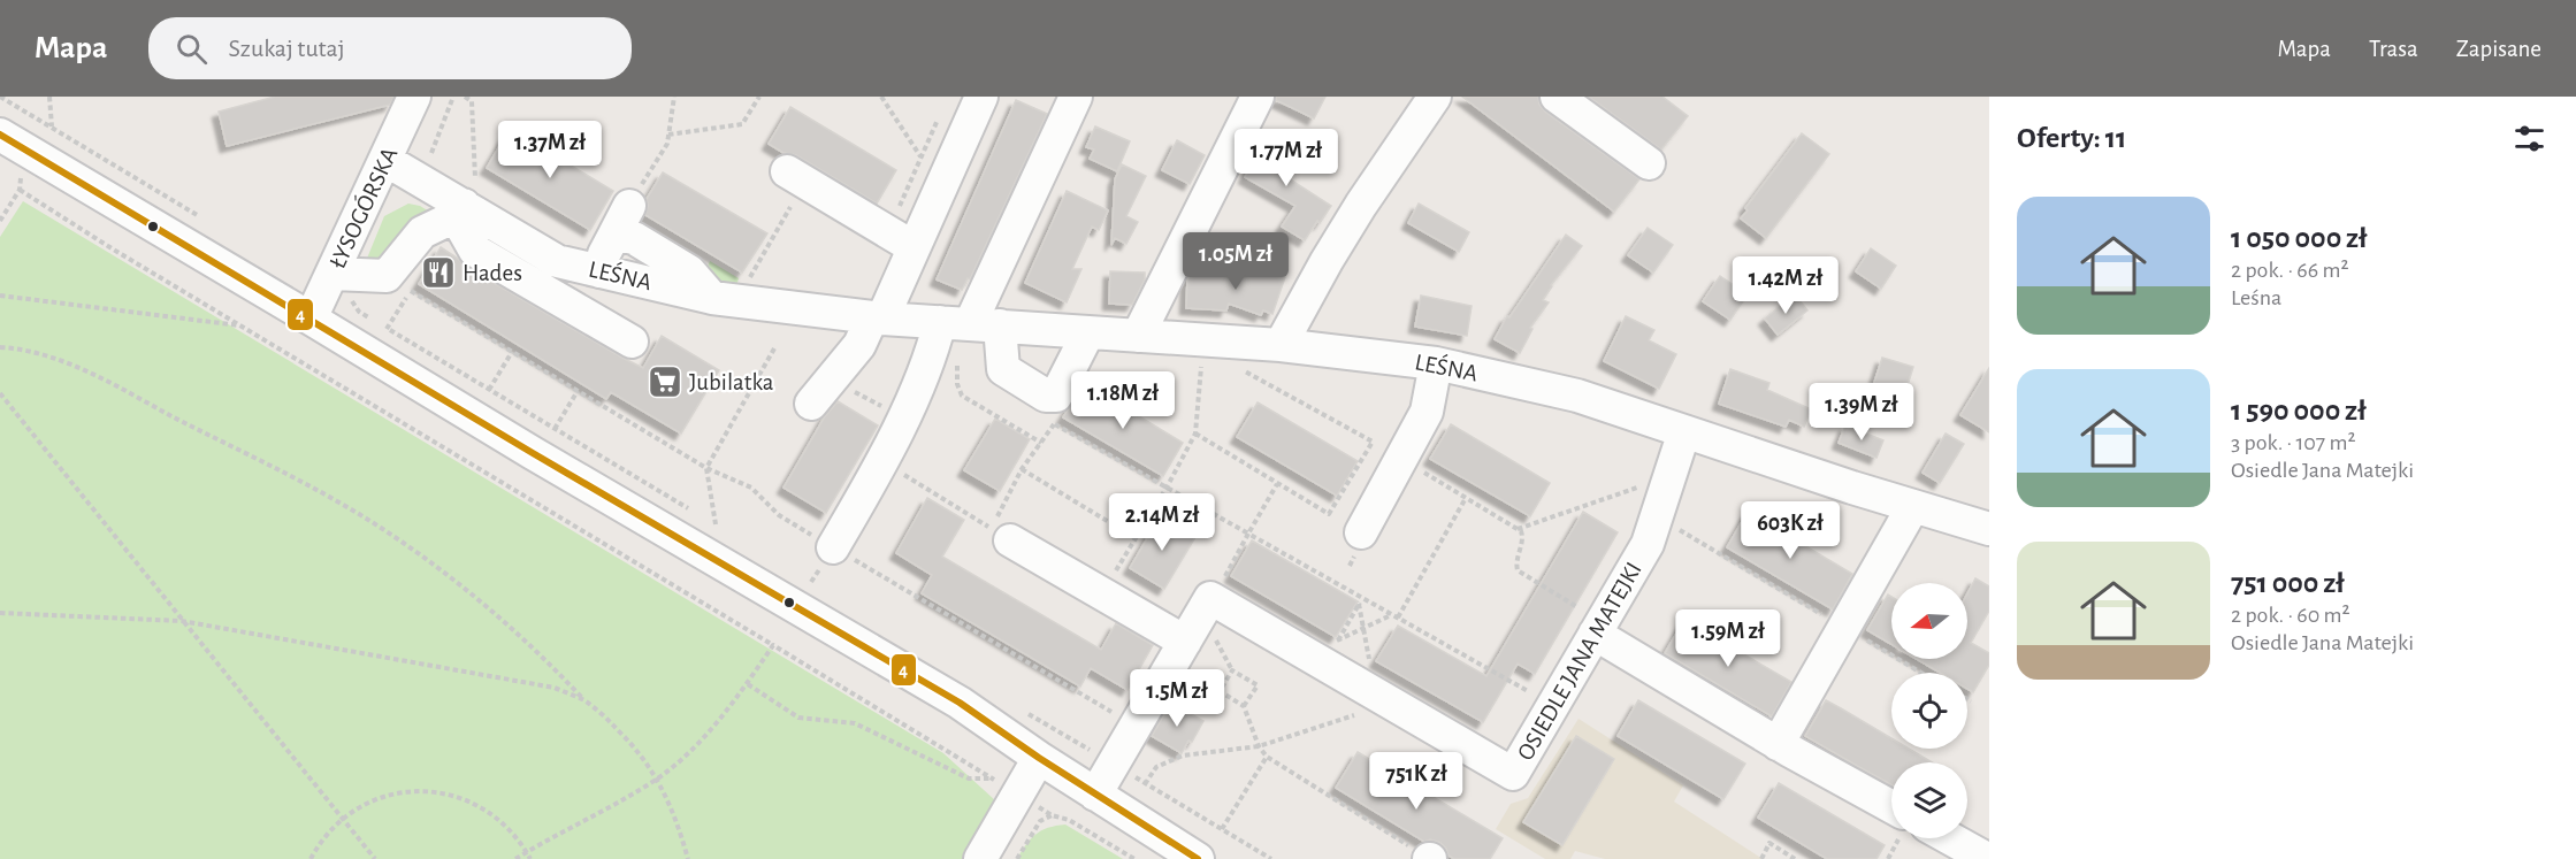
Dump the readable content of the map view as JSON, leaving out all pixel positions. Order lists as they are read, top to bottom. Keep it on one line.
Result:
{"streets":{"street":["ŁYSOGÓRSKA","LEŚNA","OSIEDLE JANA MATEJKI"]},"crossings":[["ŁYSOGÓRSKA","LEŚNA"],["LEŚNA","OSIEDLE JANA MATEJKI"]],"places":{"restaurant":["Hades"],"supermarket":["Jubilatka"]},"lines":["transit line 4"],"north":"left","page":{"header":"Mapa","search":"Szukaj tutaj","nav":["Mapa","Trasa","Zapisane"],"heading":"Oferty: 11","price":["1.37M zł","1.77M zł","1.05M zł","1.42M zł","1.18M zł","1.39M zł","2.14M zł","603K zł","1.59M zł","1.5M zł","751K zł"],"list":[{"name":"1 050 000 zł","note":"2 pok. · 66 m² · Leśna"},{"name":"1 590 000 zł","note":"3 pok. · 107 m² · Osiedle Jana Matejki"},{"name":"751 000 zł","note":"2 pok. · 60 m² · Osiedle Jana Matejki"}]}}
